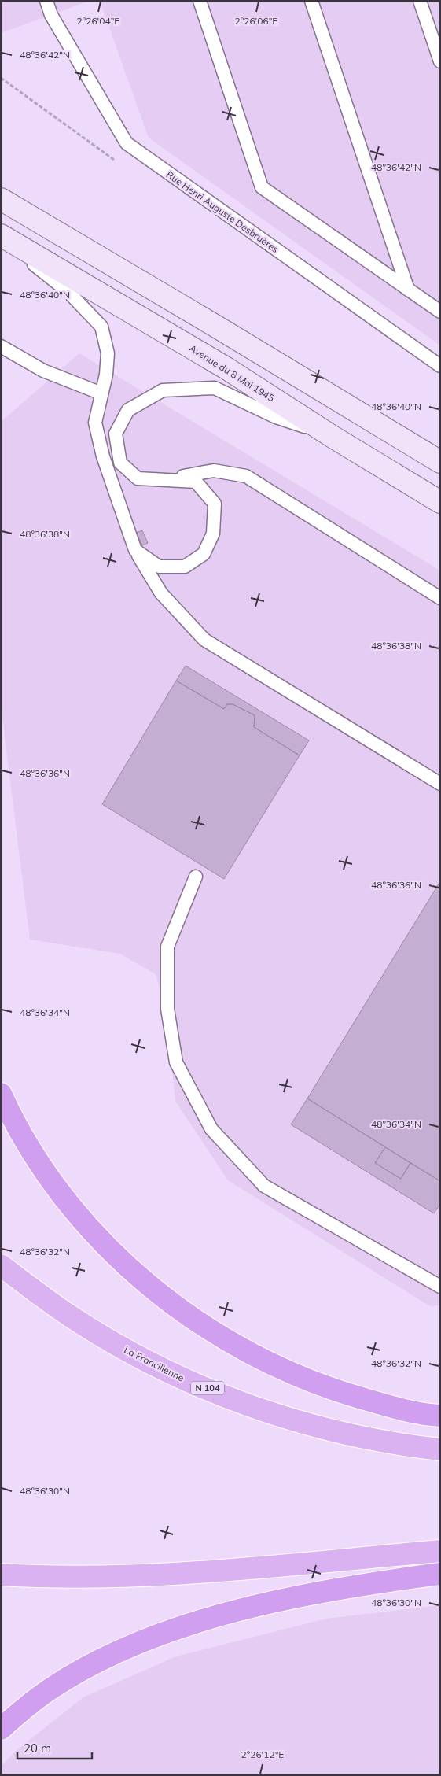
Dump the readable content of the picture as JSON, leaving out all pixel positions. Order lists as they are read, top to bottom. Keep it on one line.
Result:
{"streets":{"highway":["La Francilienne","N 104"],"main road":["Avenue du 8 Mai 1945"],"lane":["Rue Henri Auguste Desbruères"]},"scale_bar":"20 m","coordinates":["2°26'04\"E","2°26'06\"E","48°36'42\"N","48°36'40\"N","48°36'38\"N","48°36'36\"N","48°36'34\"N","48°36'32\"N","48°36'30\"N","2°26'12\"E"]}
